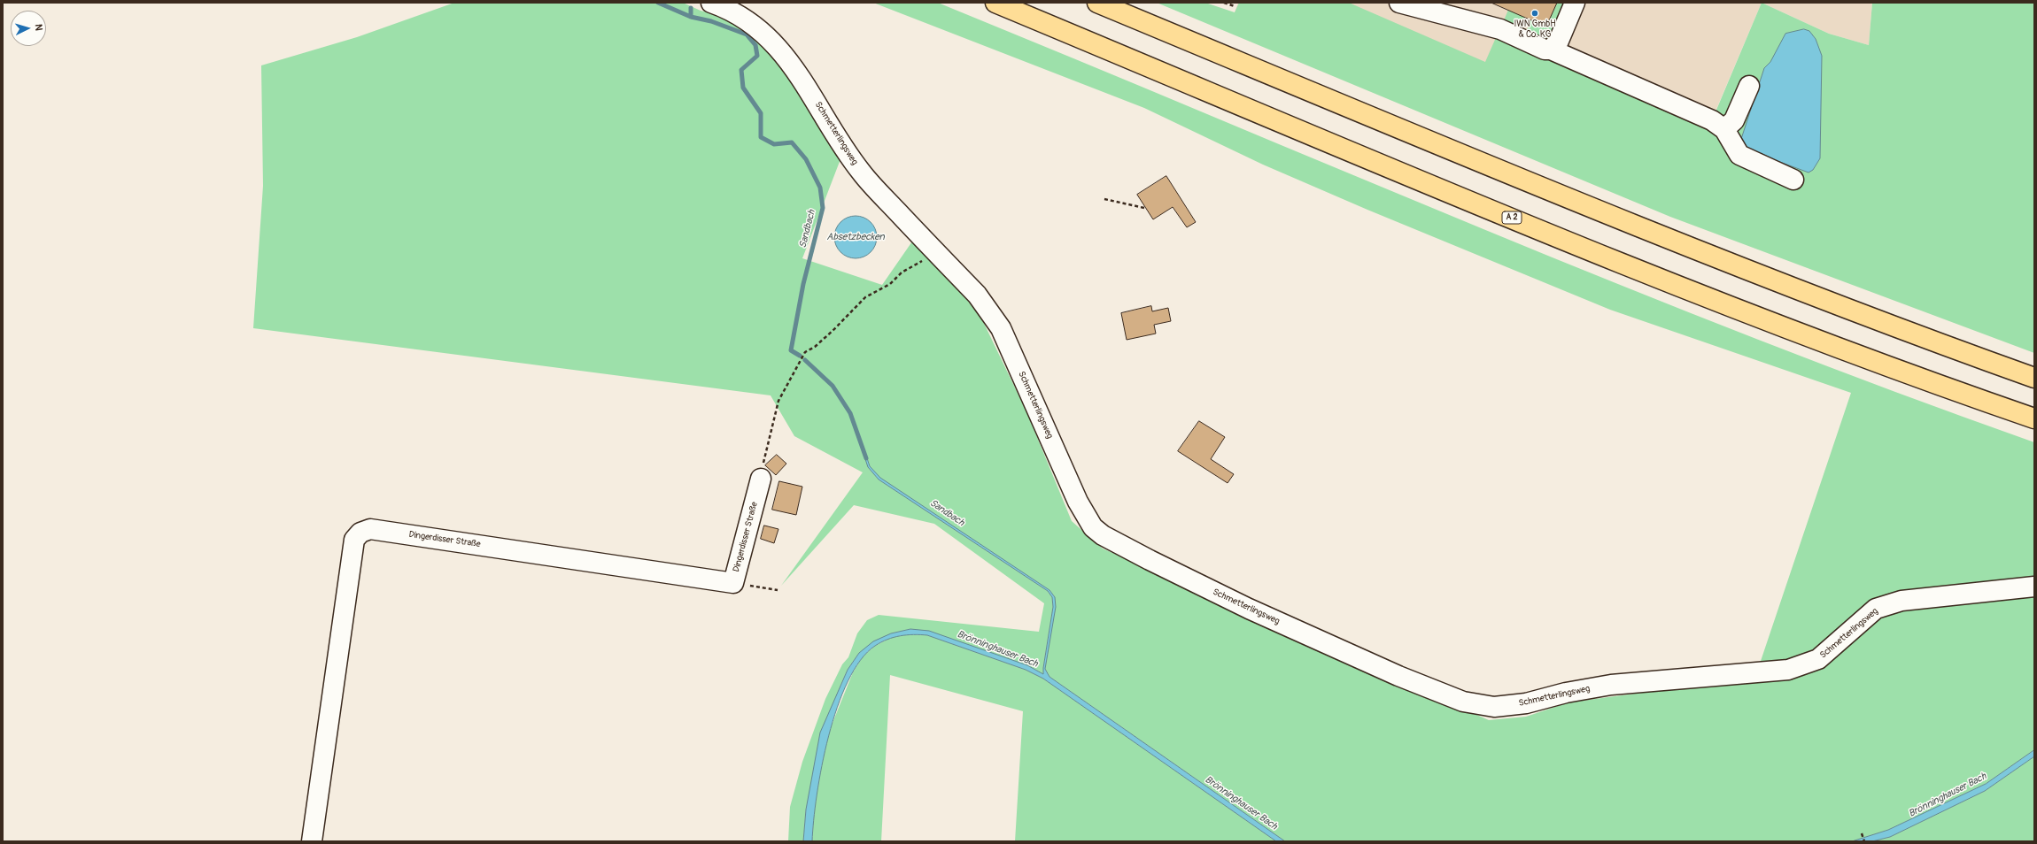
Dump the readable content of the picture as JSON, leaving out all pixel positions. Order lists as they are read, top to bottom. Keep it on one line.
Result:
{"streets":{"highway":["A 2"],"street":["Schmetterlingsweg","Dingerdisser Straße"]},"water":["Sandbach","Absetzbecken","Brönninghauser Bach"],"places":["IWN GmbH & Co. KG"],"north":"right"}
